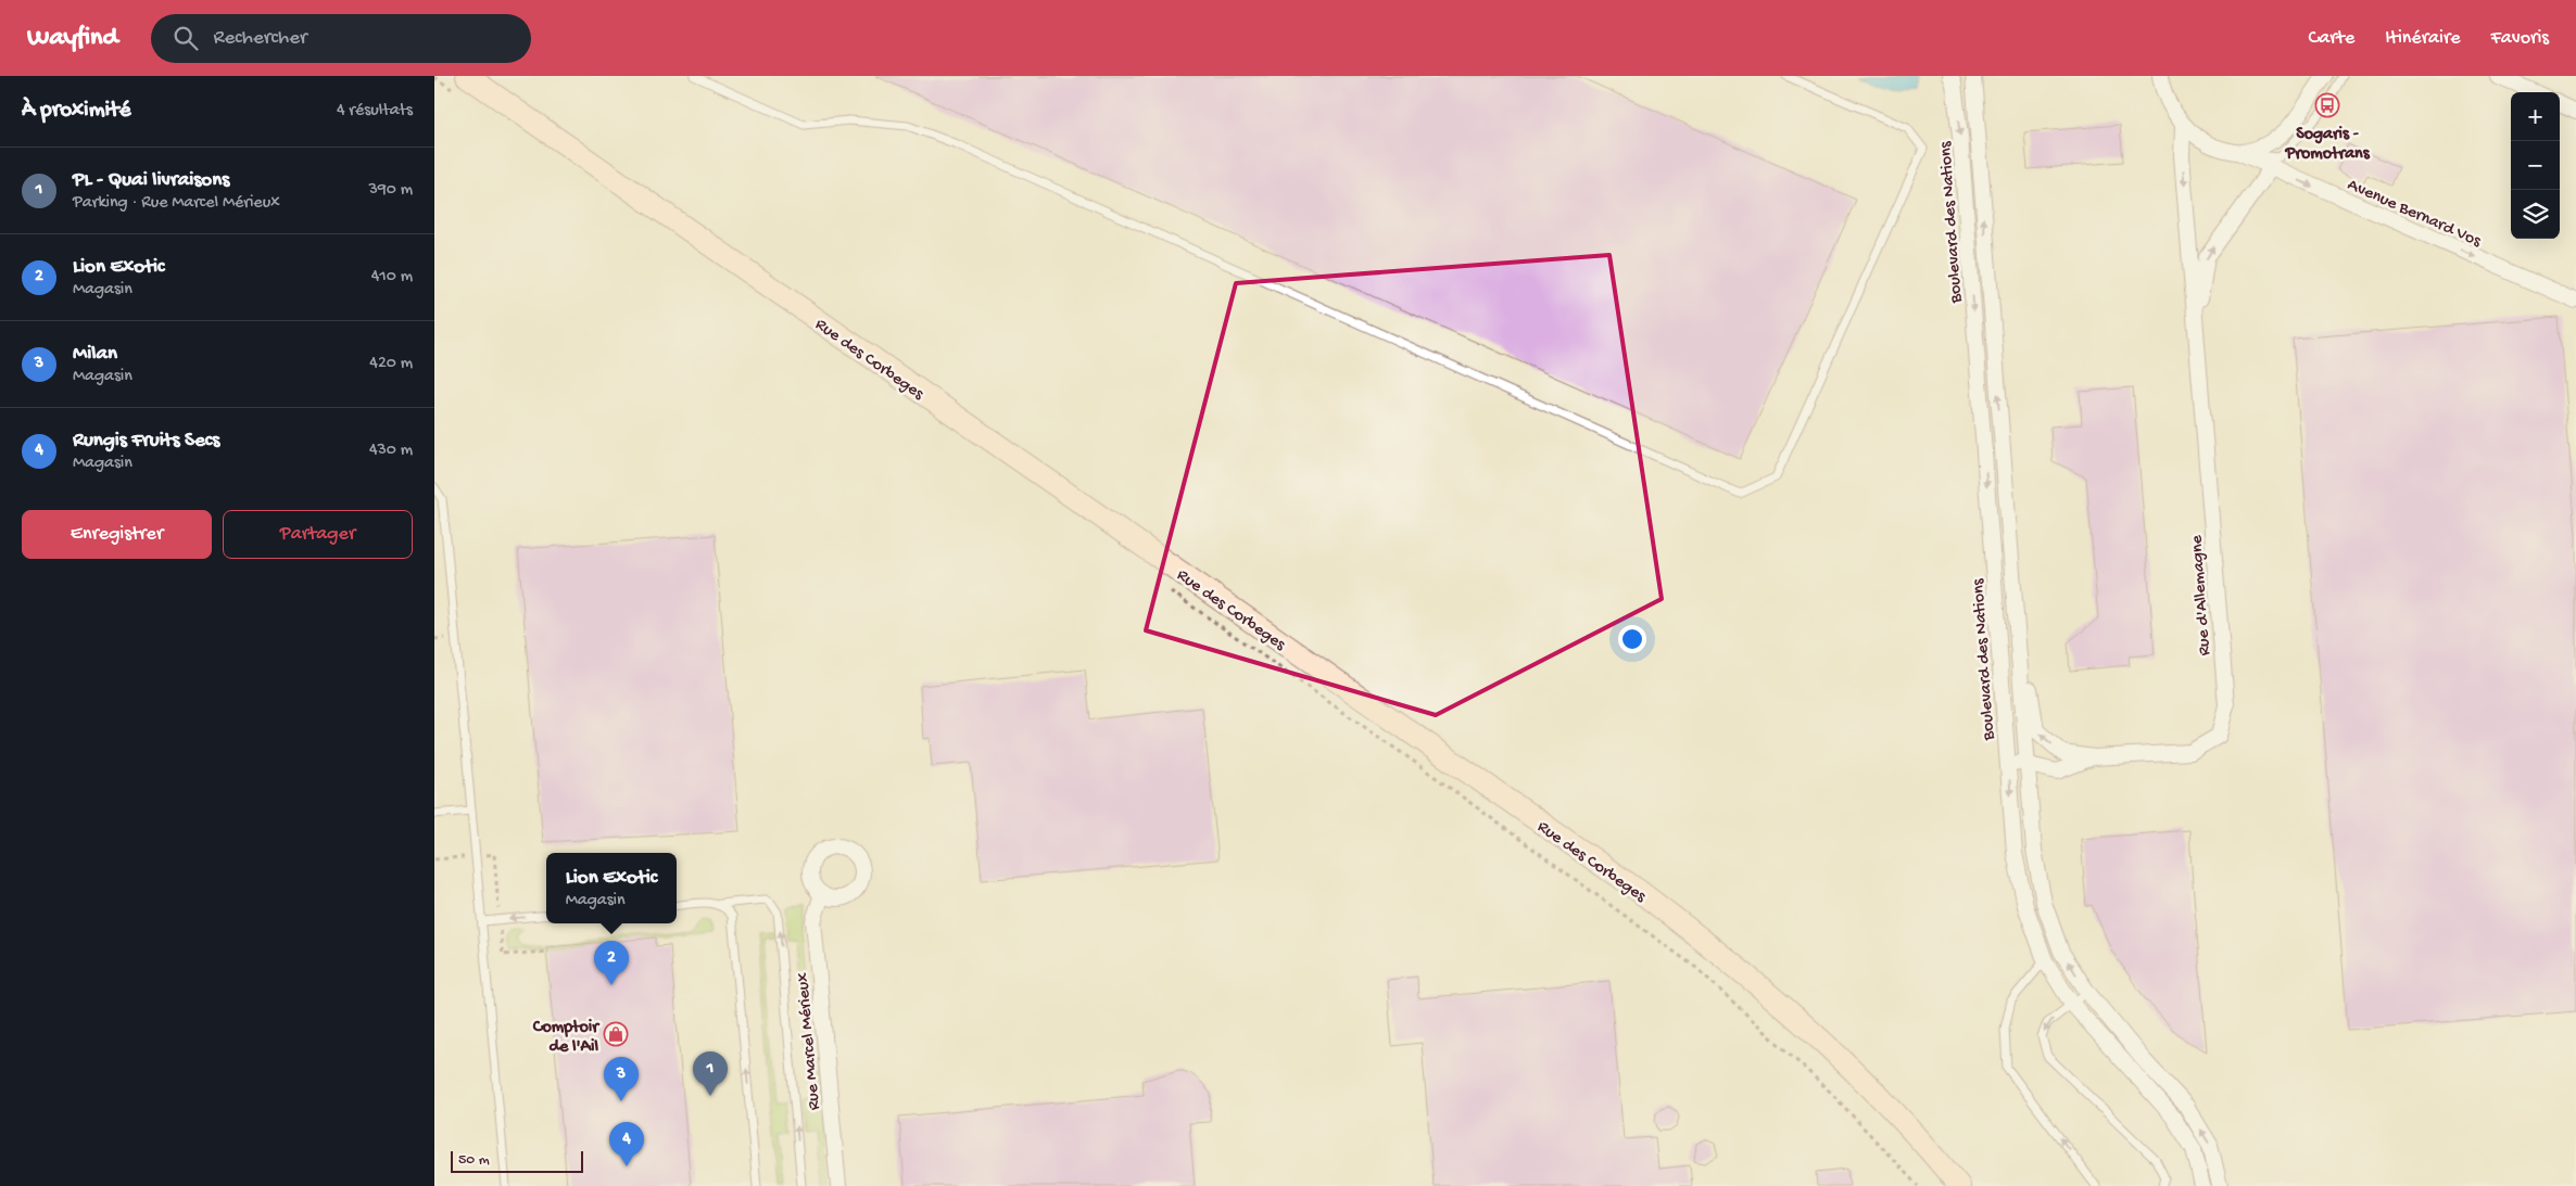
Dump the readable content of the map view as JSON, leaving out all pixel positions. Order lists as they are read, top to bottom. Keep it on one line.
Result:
{"streets":{"street":["Avenue Bernard Vos","Boulevard des Nations","Rue des Corbeges","Rue d'Allemagne","Rue Marcel Mérieux"]},"crossings":[["Avenue Bernard Vos","Rue d'Allemagne"],["Boulevard des Nations","Rue d'Allemagne"]],"one_way":["Avenue Bernard Vos"],"places":{"bus stop":["Sogaris - Promotrans"],"shop":["Comptoir de l'Ail"]},"scale_bar":"50 m","page":{"header":"Wayfind","search":"Rechercher","nav":["Carte","Itinéraire","Favoris"],"heading":["À proximité","4 résultats"],"map_buttons":["+","−"],"list":[{"mark":"1","name":"PL - Quai livraisons","note":"Parking · Rue Marcel Mérieux","value":"390 m"},{"mark":"2","name":"Lion Exotic","note":"Magasin","value":"410 m"},{"mark":"3","name":"Milan","note":"Magasin","value":"420 m"},{"mark":"4","name":"Rungis Fruits Secs","note":"Magasin","value":"430 m"}],"buttons":["Enregistrer","Partager"],"popup":["Lion Exotic","Magasin"],"pins":["2","1","3","4"],"scale":"50 m"}}
